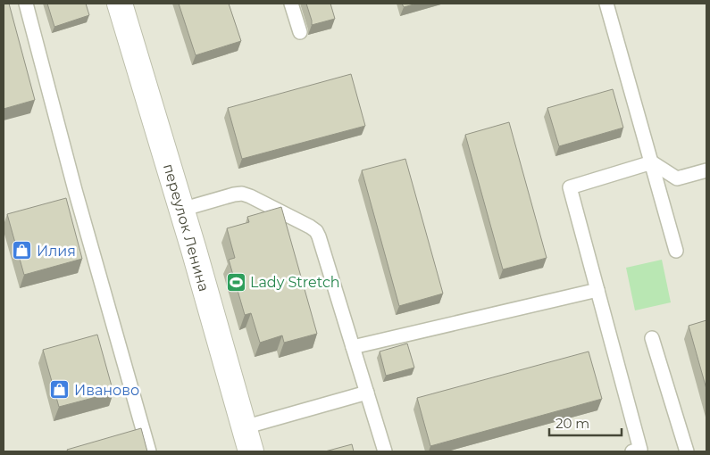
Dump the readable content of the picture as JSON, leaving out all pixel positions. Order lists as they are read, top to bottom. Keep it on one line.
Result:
{"streets":{"street":["переулок Ленина"]},"places":{"shop":["Илия","Иваново"],"sports":["Lady Stretch"]},"scale_bar":"20 m"}
